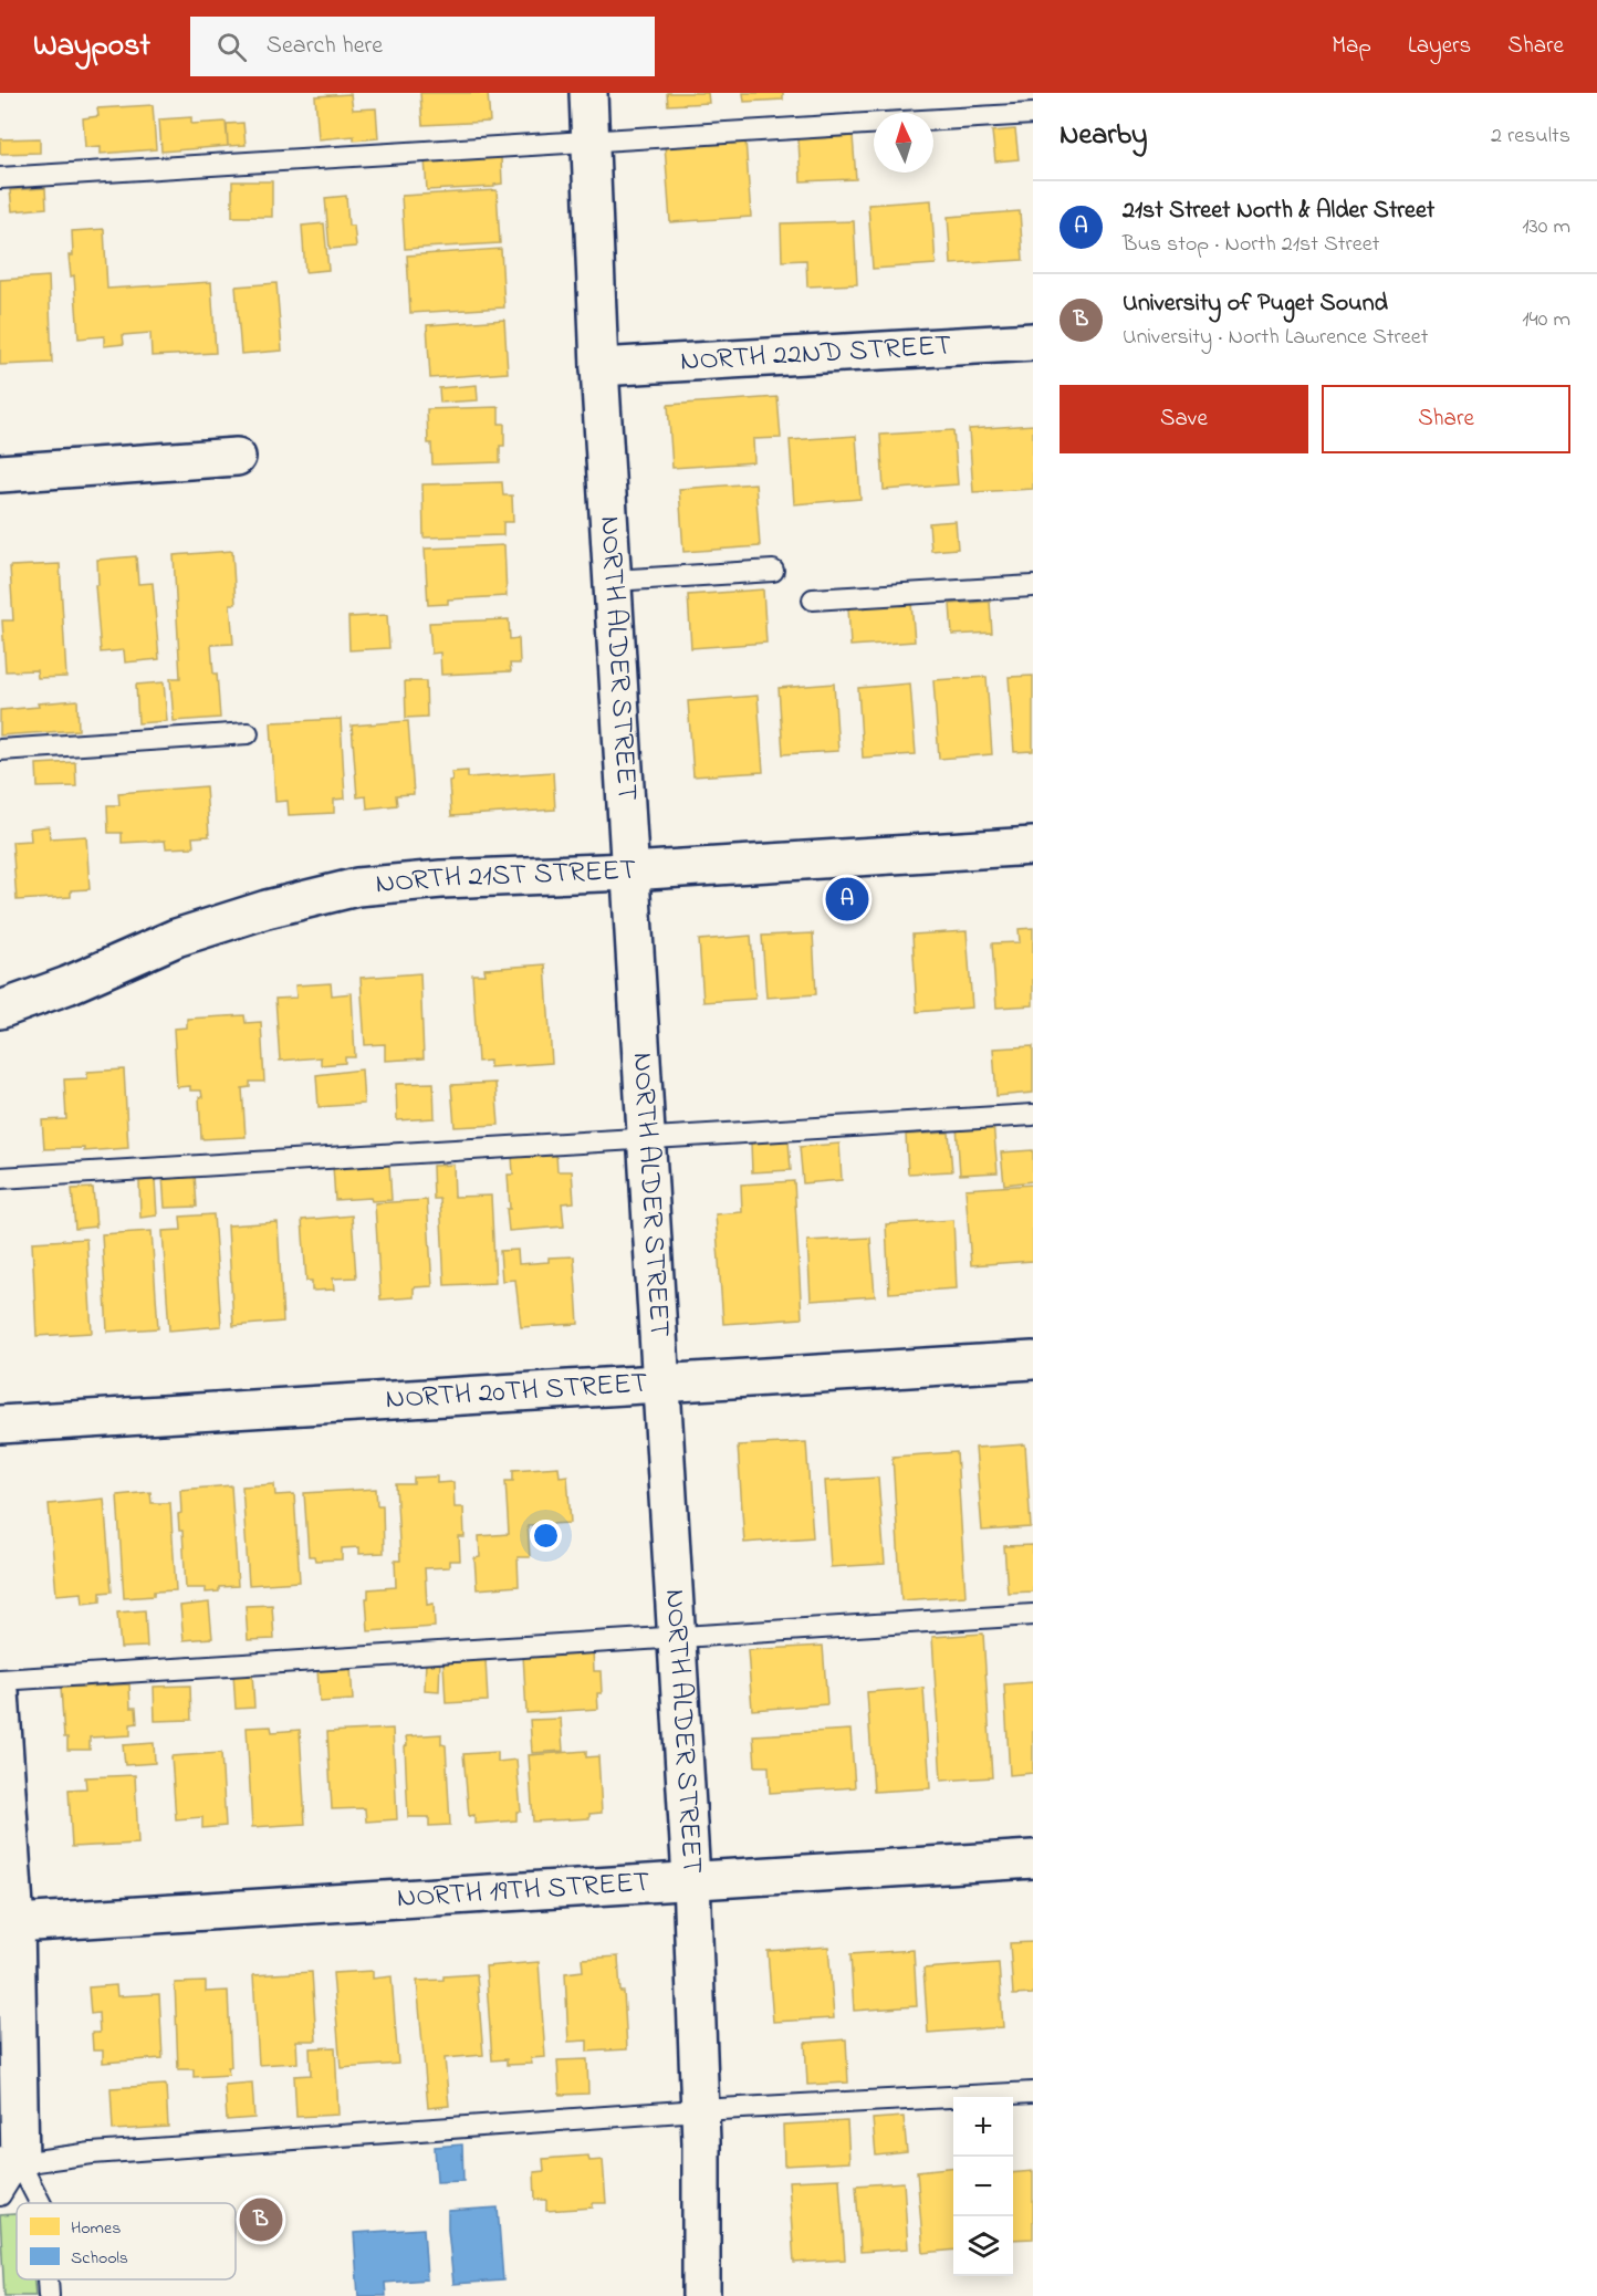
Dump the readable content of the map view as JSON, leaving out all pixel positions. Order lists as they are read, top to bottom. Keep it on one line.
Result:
{"streets":{"street":["NORTH 22ND STREET","NORTH ALDER STREET","NORTH 21ST STREET","NORTH 20TH STREET","NORTH 19TH STREET"]},"crossings":[["NORTH 22ND STREET","NORTH ALDER STREET"],["NORTH ALDER STREET","NORTH 21ST STREET"],["NORTH ALDER STREET","NORTH 20TH STREET"],["NORTH ALDER STREET","NORTH 19TH STREET"]],"legend":["Homes","Schools"],"north":"top","page":{"header":"Waypost","search":"Search here","nav":["Map","Layers","Share"],"heading":["Nearby","2 results"],"list":[{"mark":"A","name":"21st Street North & Alder Street","note":"Bus stop · North 21st Street","value":"130 m"},{"mark":"B","name":"University of Puget Sound","note":"University · North Lawrence Street","value":"140 m"}],"buttons":["Save","Share"],"pins":["A","B"],"map_buttons":["+","−"]}}
